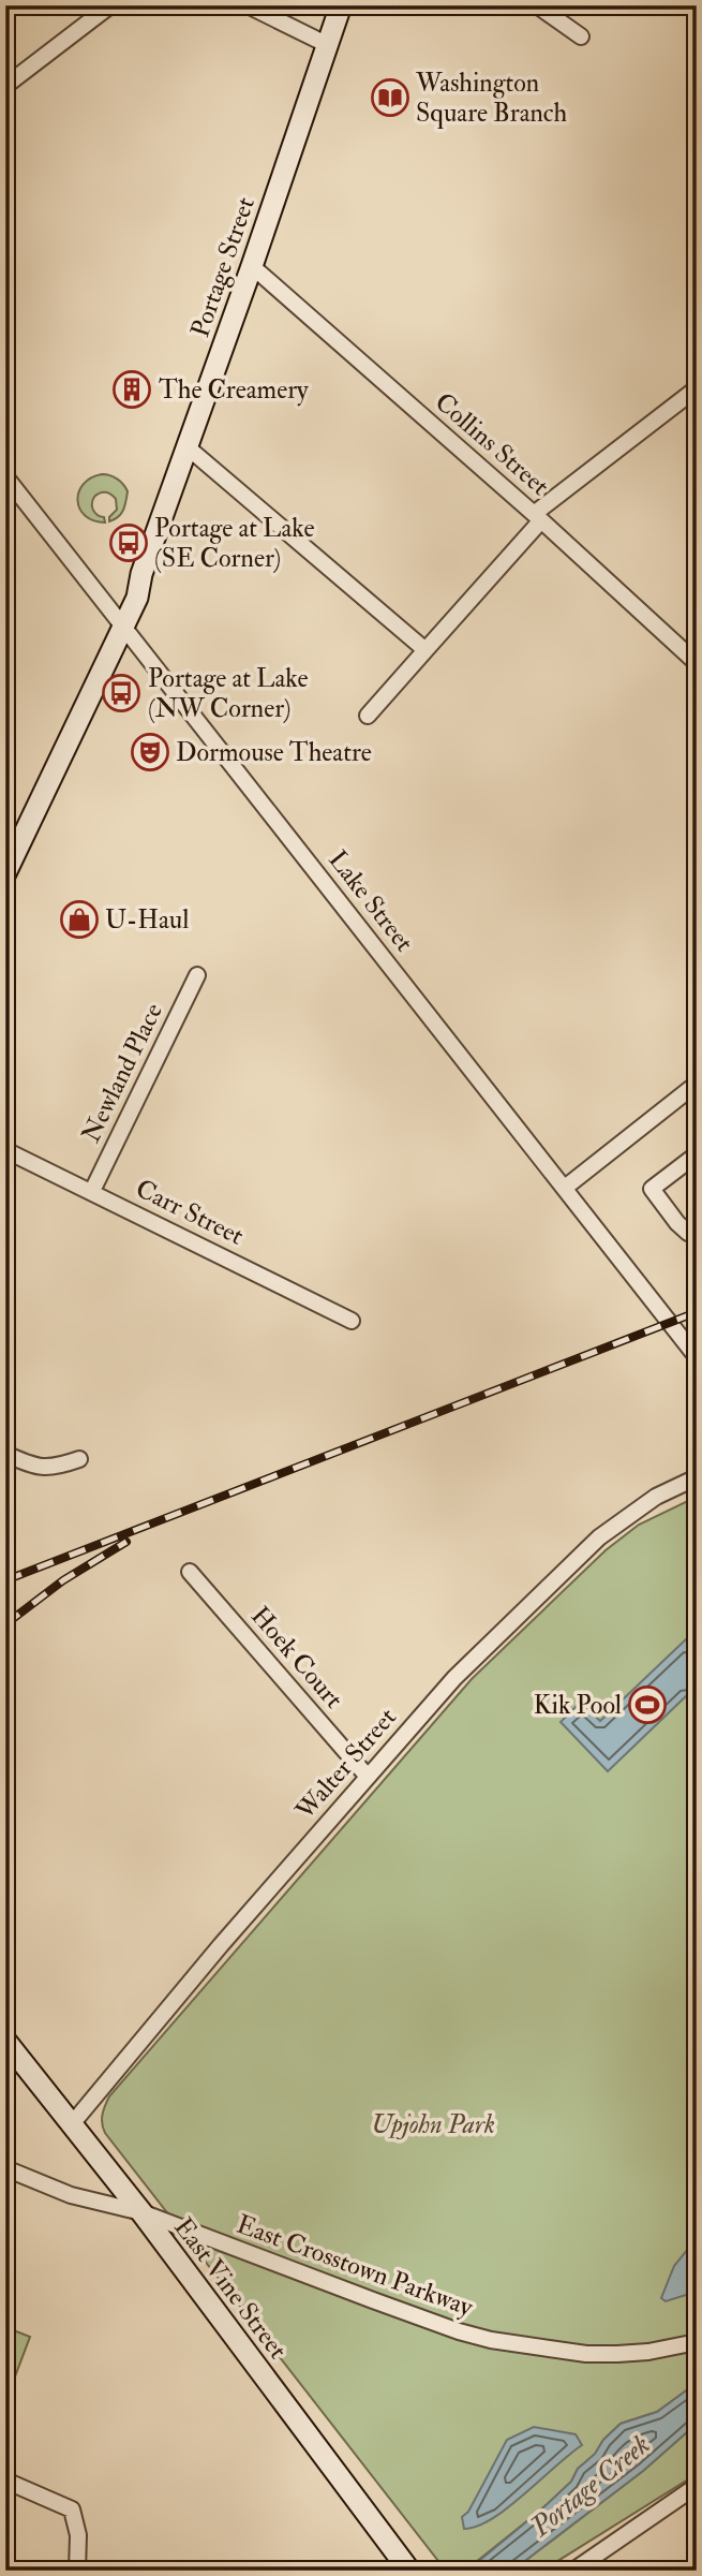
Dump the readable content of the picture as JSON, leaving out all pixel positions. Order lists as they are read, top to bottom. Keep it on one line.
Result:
{"streets":{"main road":["Portage Street","East Vine Street"],"street":["Collins Street","Lake Street","Newland Place","Carr Street","Hoek Court","Walter Street","East Crosstown Parkway"]},"crossings":[["Portage Street","Collins Street"],["Portage Street","Lake Street"],["Newland Place","Carr Street"],["Hoek Court","Walter Street"],["Walter Street","East Vine Street"],["East Crosstown Parkway","East Vine Street"]],"water":["Portage Creek"],"parks":["Upjohn Park"],"places":{"library":["Washington Square Branch"],"building":["The Creamery"],"bus stop":["Portage at Lake (SE Corner)","Portage at Lake (NW Corner)"],"theatre":["Dormouse Theatre"],"shop":["U-Haul"],"sports":["Kik Pool"]}}
